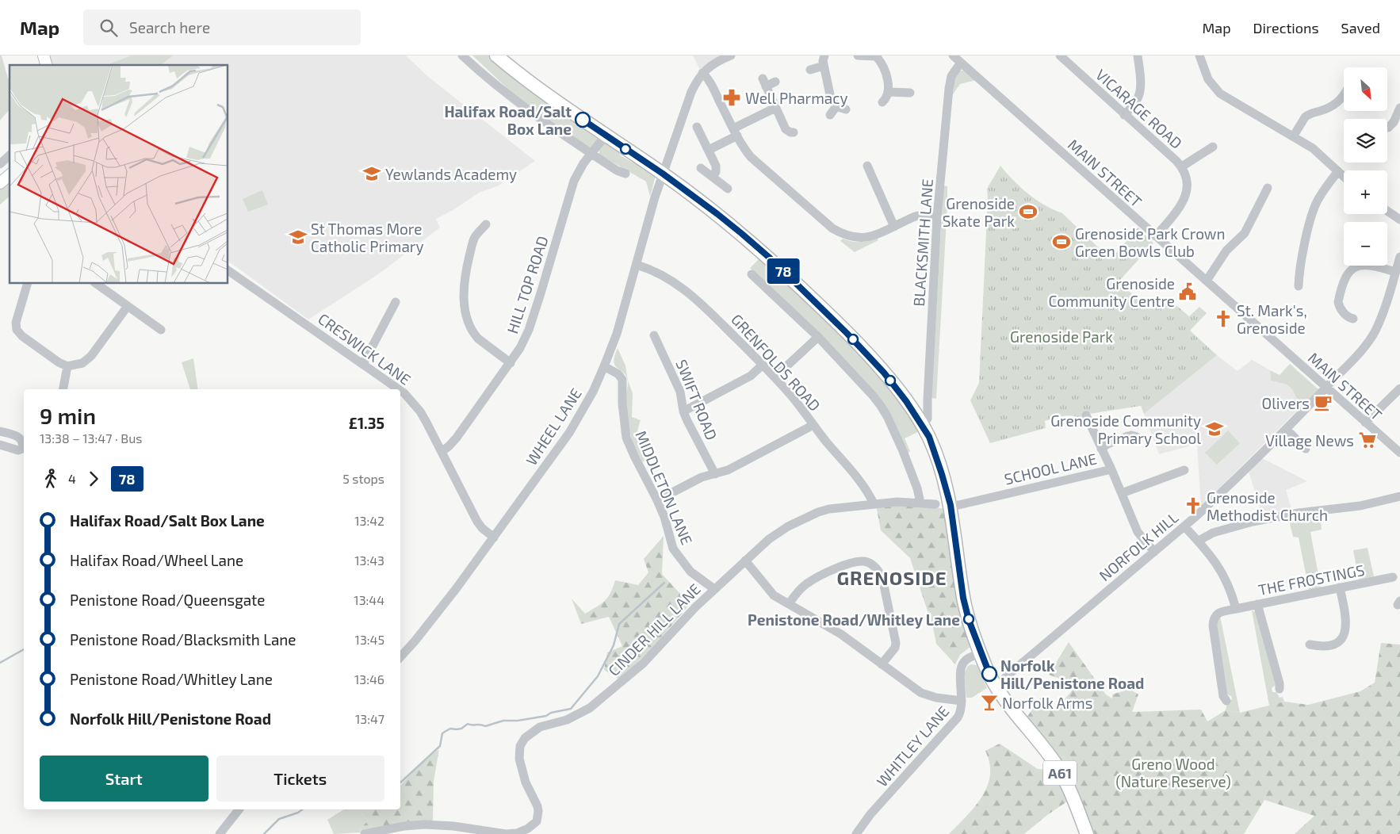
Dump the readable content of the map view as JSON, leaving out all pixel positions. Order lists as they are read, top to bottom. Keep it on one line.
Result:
{"streets":{"highway":["A61"],"street":["VICARAGE ROAD","MAIN STREET","BLACKSMITH LANE","HILL TOP ROAD","CRESWICK LANE","GRENFOLDS ROAD","SWIFT ROAD","WHEEL LANE","SCHOOL LANE","MIDDLETON LANE","NORFOLK HILL","THE FROSTINGS","CINDER HILL LANE","WHITLEY LANE"]},"crossings":[["VICARAGE ROAD","MAIN STREET"],["MAIN STREET","BLACKSMITH LANE"],["MAIN STREET","NORFOLK HILL"],["BLACKSMITH LANE","A61"],["HILL TOP ROAD","CRESWICK LANE"],["HILL TOP ROAD","A61"],["CRESWICK LANE","WHEEL LANE"],["GRENFOLDS ROAD","WHEEL LANE"],["GRENFOLDS ROAD","CINDER HILL LANE"],["WHEEL LANE","MIDDLETON LANE"],["WHEEL LANE","A61"],["SCHOOL LANE","NORFOLK HILL"],["SCHOOL LANE","A61"],["MIDDLETON LANE","CINDER HILL LANE"],["NORFOLK HILL","A61"],["WHITLEY LANE","A61"]],"districts":["GRENOSIDE"],"parks":["Grenoside Park","Greno Wood (Nature Reserve)"],"places":{"pharmacy":["Well Pharmacy"],"other":["Halifax Road/Salt Box Lane","Penistone Road/Whitley Lane","Norfolk Hill/Penistone Road"],"school or university":["Yewlands Academy","St Thomas More Catholic Primary","Grenoside Community Primary School"],"sports":["Grenoside Skate Park","Grenoside Park Crown Green Bowls Club"],"public building":["Grenoside Community Centre"],"church":["St. Mark's, Grenoside","Grenoside Methodist Church"],"cafe":["Olivers"],"supermarket":["Village News"],"bar":["Norfolk Arms"]},"lines":["bus line 78"],"north":"bottom right","page":{"header":"Map","search":"Search here","nav":["Map","Directions","Saved"],"on_map":"78","map_buttons":["+","−"],"heading":["9 min","13:38 – 13:47 · Bus","£1.35"],"legs":["4","78","5 stops"],"list":[{"name":"Halifax Road/Salt Box Lane","value":"13:42"},{"name":"Halifax Road/Wheel Lane","value":"13:43"},{"name":"Penistone Road/Queensgate","value":"13:44"},{"name":"Penistone Road/Blacksmith Lane","value":"13:45"},{"name":"Penistone Road/Whitley Lane","value":"13:46"},{"name":"Norfolk Hill/Penistone Road","value":"13:47"}],"buttons":["Start","Tickets"]}}
